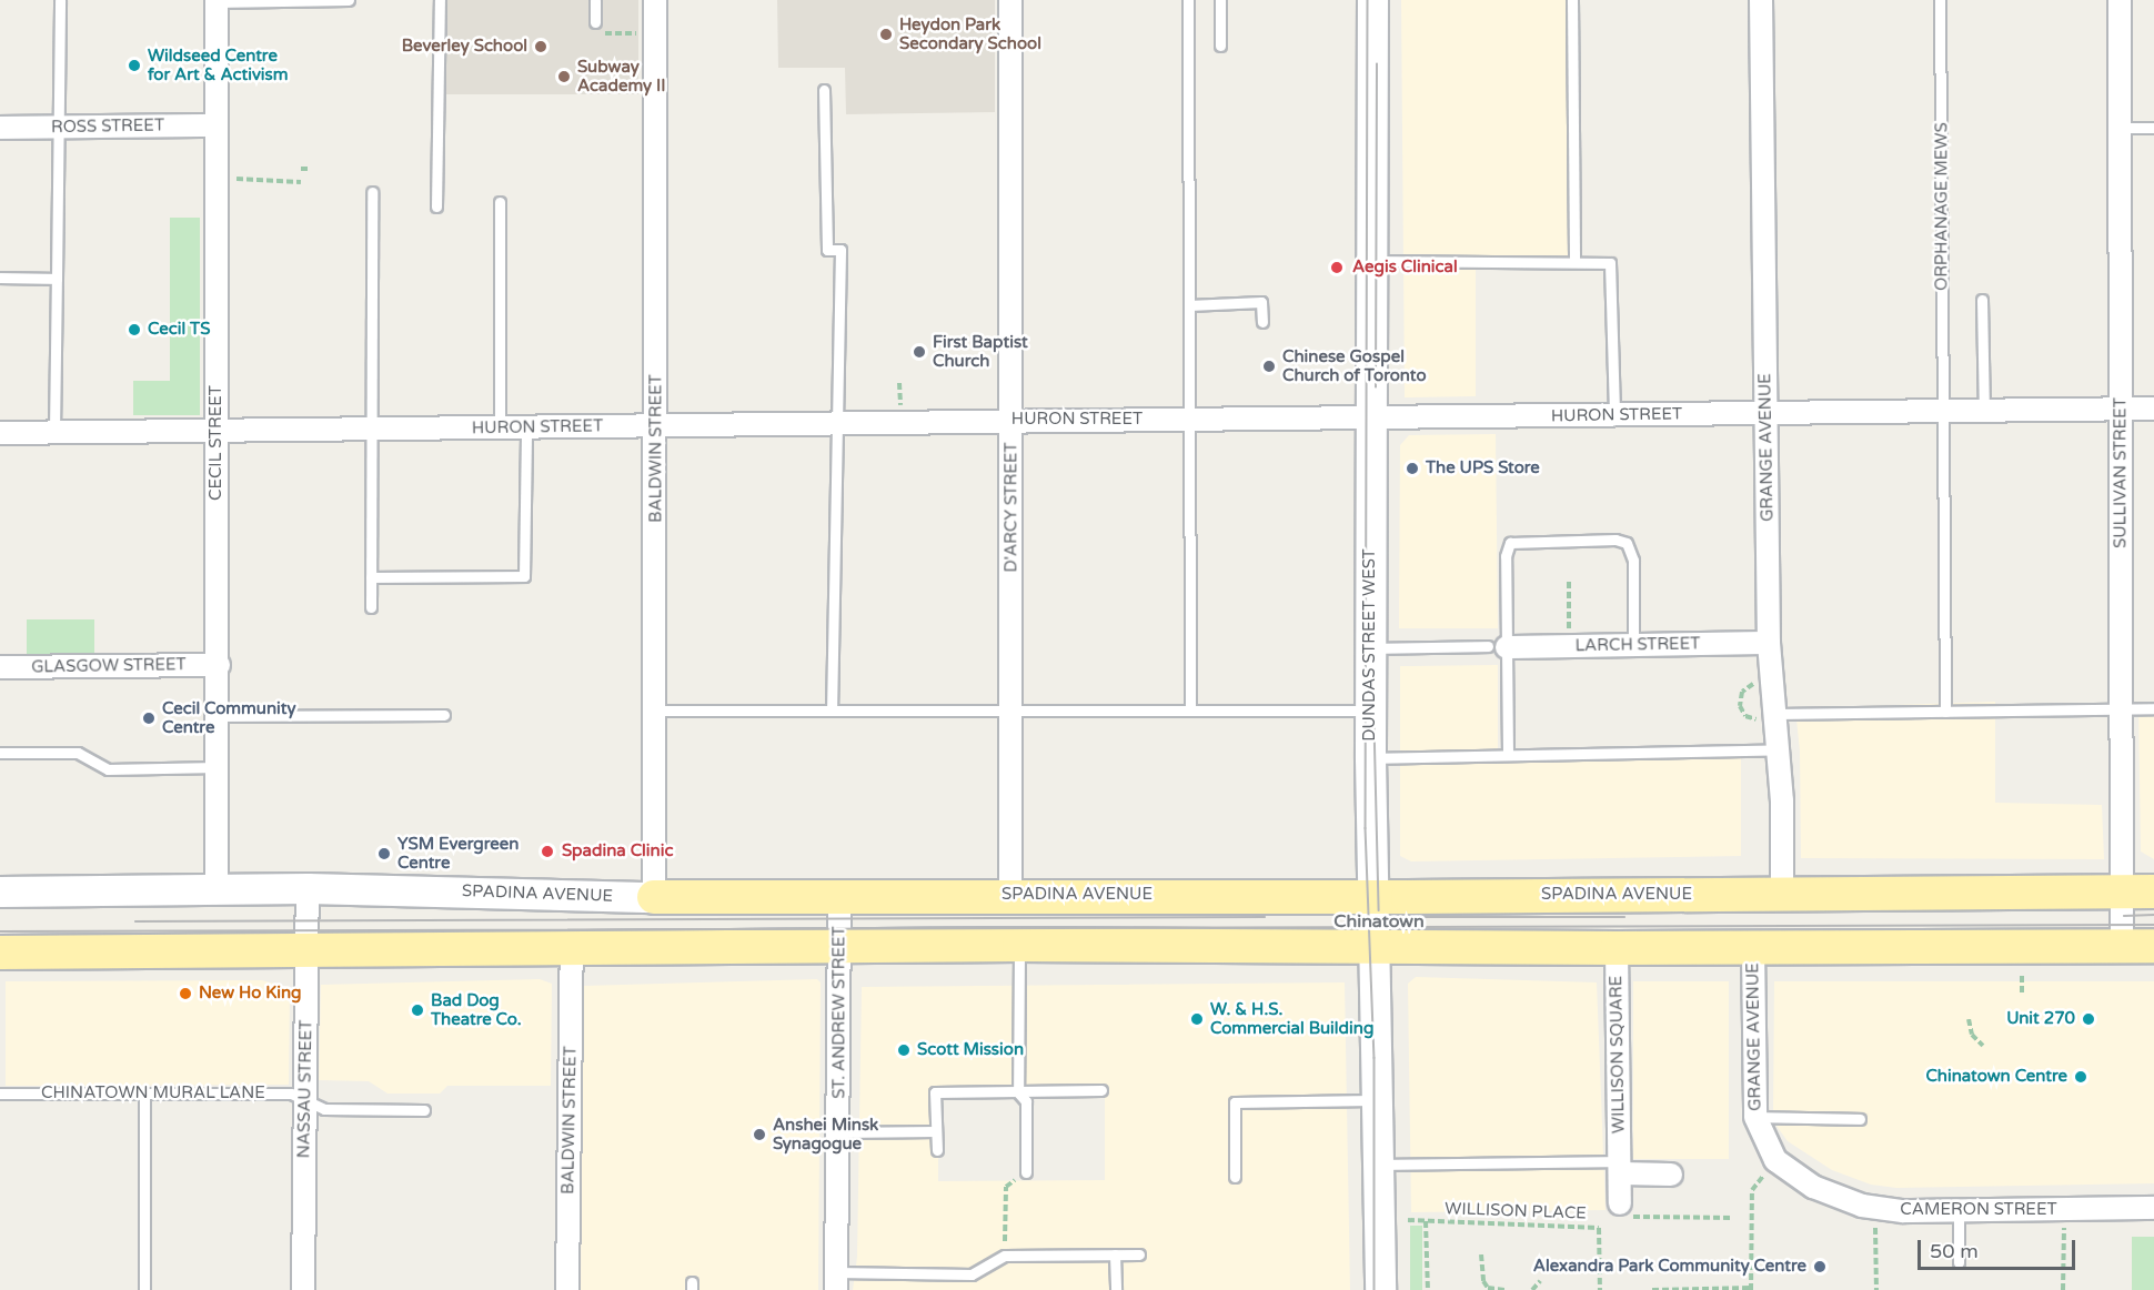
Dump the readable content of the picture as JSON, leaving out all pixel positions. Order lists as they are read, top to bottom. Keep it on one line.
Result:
{"streets":{"main road":["DUNDAS STREET WEST","SPADINA AVENUE"],"street":["ROSS STREET","HURON STREET","CECIL STREET","GRANGE AVENUE","BALDWIN STREET","SULLIVAN STREET","D'ARCY STREET","LARCH STREET","GLASGOW STREET","ST. ANDREW STREET","WILLISON SQUARE","NASSAU STREET","CAMERON STREET"],"lane":["ORPHANAGE MEWS","CHINATOWN MURAL LANE"],"path":["WILLISON PLACE"]},"crossings":[["ROSS STREET","CECIL STREET"],["ORPHANAGE MEWS","HURON STREET"],["HURON STREET","CECIL STREET"],["HURON STREET","GRANGE AVENUE"],["HURON STREET","BALDWIN STREET"],["HURON STREET","SULLIVAN STREET"],["HURON STREET","D'ARCY STREET"],["HURON STREET","DUNDAS STREET WEST"],["CECIL STREET","GLASGOW STREET"],["CECIL STREET","SPADINA AVENUE"],["GRANGE AVENUE","LARCH STREET"],["GRANGE AVENUE","SPADINA AVENUE"],["GRANGE AVENUE","CAMERON STREET"],["BALDWIN STREET","SPADINA AVENUE"],["SULLIVAN STREET","SPADINA AVENUE"],["D'ARCY STREET","SPADINA AVENUE"],["DUNDAS STREET WEST","SPADINA AVENUE"],["SPADINA AVENUE","ST. ANDREW STREET"],["SPADINA AVENUE","NASSAU STREET"],["NASSAU STREET","CHINATOWN MURAL LANE"]],"districts":["Chinatown"],"places":["Heydon Park Secondary School","Beverley School","Wildseed Centre for Art & Activism","Subway Academy II","Aegis Clinical","Cecil TS","First Baptist Church","Chinese Gospel Church of Toronto","The UPS Store","Cecil Community Centre","Spadina Clinic","YSM Evergreen Centre","New Ho King","Bad Dog Theatre Co.","W. & H.S. Commercial Building","Unit 270","Scott Mission","Chinatown Centre","Anshei Minsk Synagogue","Alexandra Park Community Centre"],"scale_bar":"50 m"}
